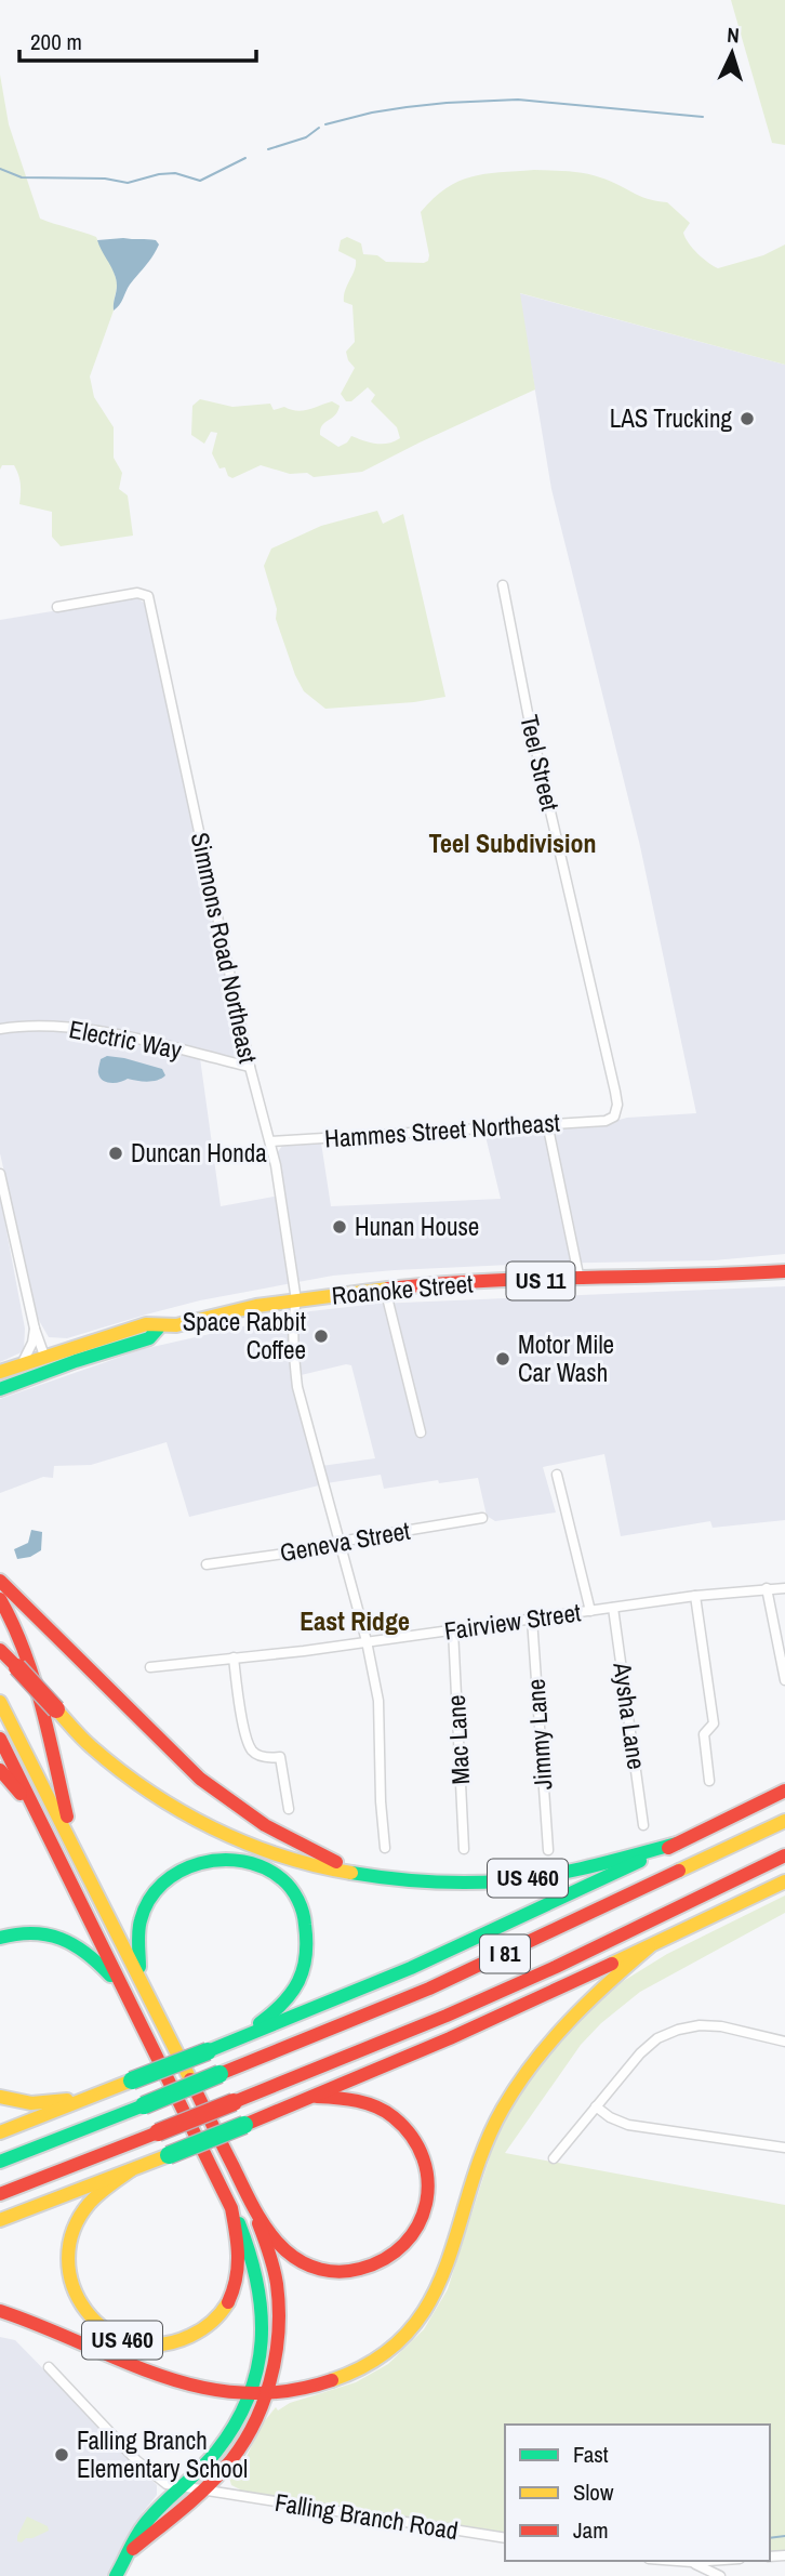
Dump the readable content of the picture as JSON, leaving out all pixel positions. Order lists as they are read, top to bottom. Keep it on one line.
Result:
{"streets":{"main road":["US 11","Roanoke Street","US 460","I 81"],"street":["Teel Street","Simmons Road Northeast","Electric Way","Hammes Street Northeast","Geneva Street","Fairview Street","Aysha Lane","Jimmy Lane","Mac Lane","Falling Branch Road"]},"crossings":[["Teel Street","Hammes Street Northeast"],["Simmons Road Northeast","Electric Way"],["Simmons Road Northeast","Hammes Street Northeast"],["Simmons Road Northeast","Roanoke Street"],["Simmons Road Northeast","Geneva Street"],["Simmons Road Northeast","Fairview Street"],["Fairview Street","Aysha Lane"],["Fairview Street","Jimmy Lane"],["Fairview Street","Mac Lane"]],"districts":["Teel Subdivision","East Ridge"],"places":["LAS Trucking","Duncan Honda","Hunan House","Space Rabbit Coffee","Motor Mile Car Wash","Falling Branch Elementary School"],"legend":["Fast","Slow","Jam"],"scale_bar":"200 m","north":"top"}
